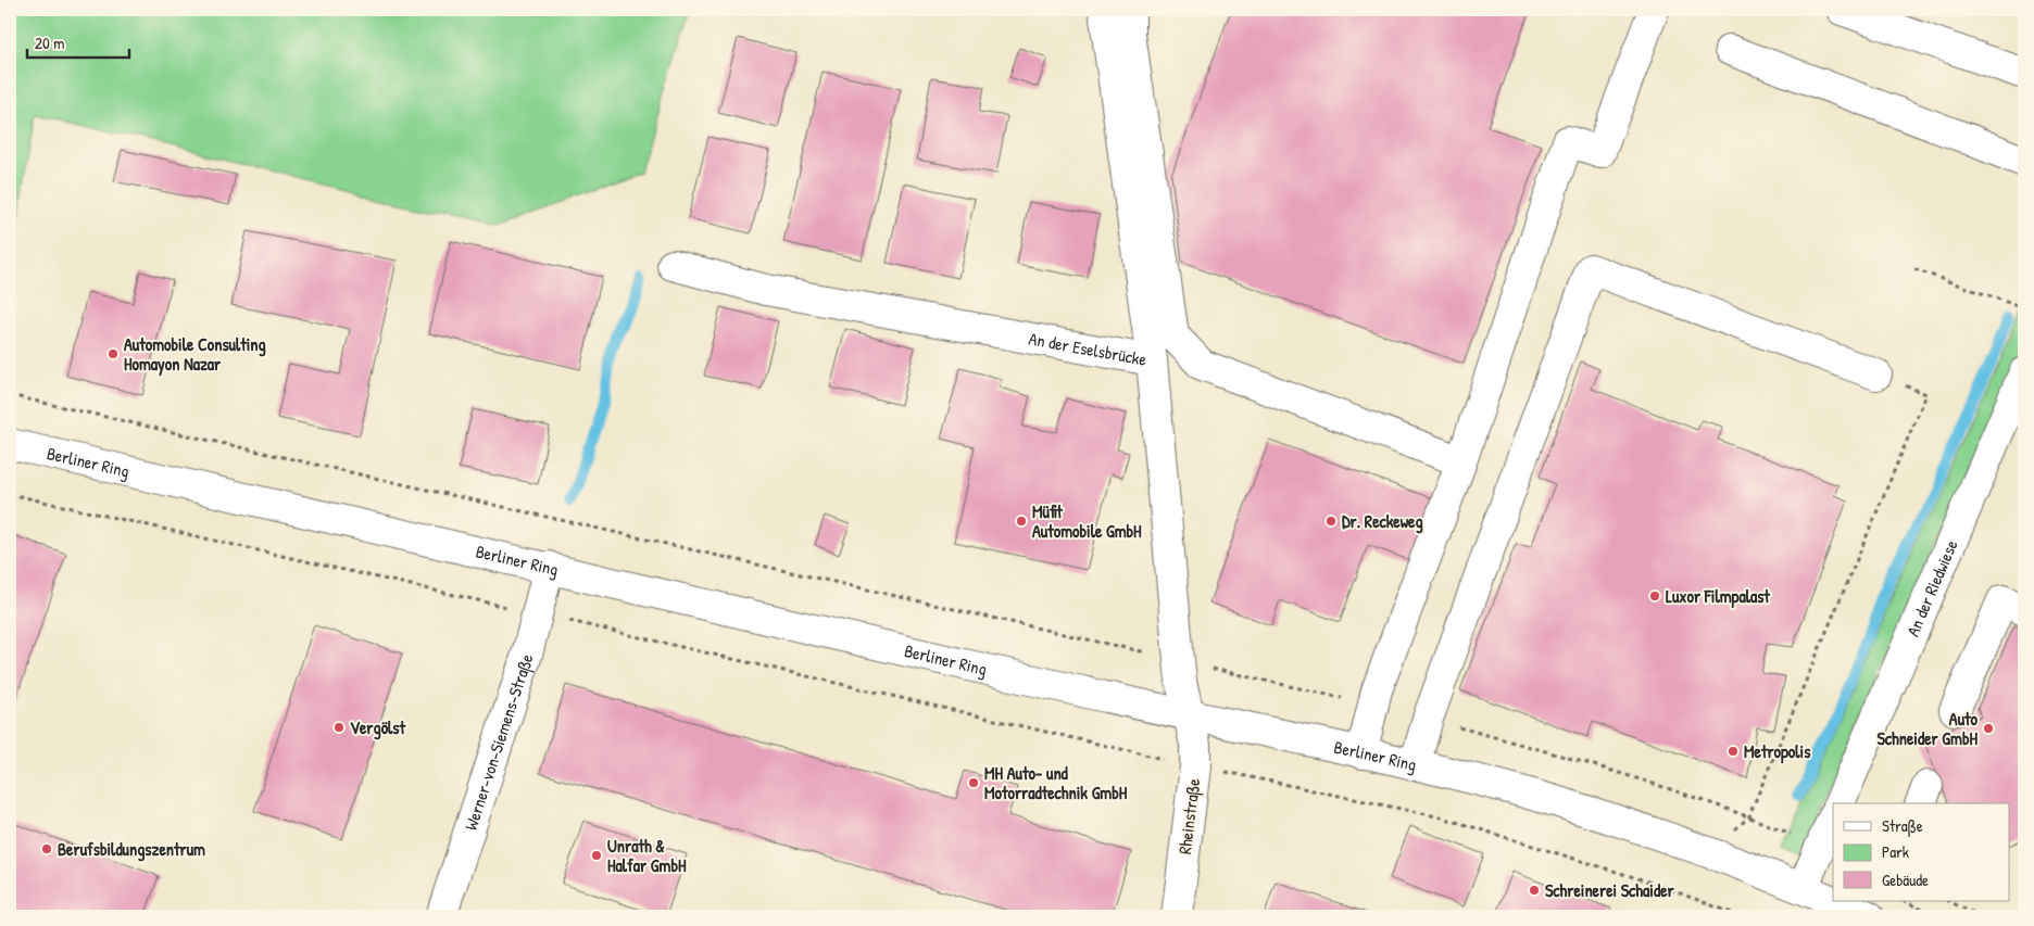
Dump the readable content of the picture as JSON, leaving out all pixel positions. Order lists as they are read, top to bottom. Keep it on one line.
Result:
{"streets":{"street":["An der Eselsbrücke","Berliner Ring","An der Riedwiese","Werner-von-Siemens-Straße","Rheinstraße"]},"crossings":[["An der Eselsbrücke","Berliner Ring"],["An der Eselsbrücke","Rheinstraße"],["Berliner Ring","Werner-von-Siemens-Straße"],["Berliner Ring","Rheinstraße"]],"places":["Automobile Consulting Homayon Nazar","Müfit Automobile GmbH","Dr. Reckeweg","Luxor Filmpalast","Vergölst","Auto Schneider GmbH","Metropolis","MH Auto- und Motorradtechnik GmbH","Berufsbildungszentrum","Unrath & Halfar GmbH","Schreinerei Schaider"],"legend":["Straße","Park","Gebäude"],"scale_bar":"20 m"}
